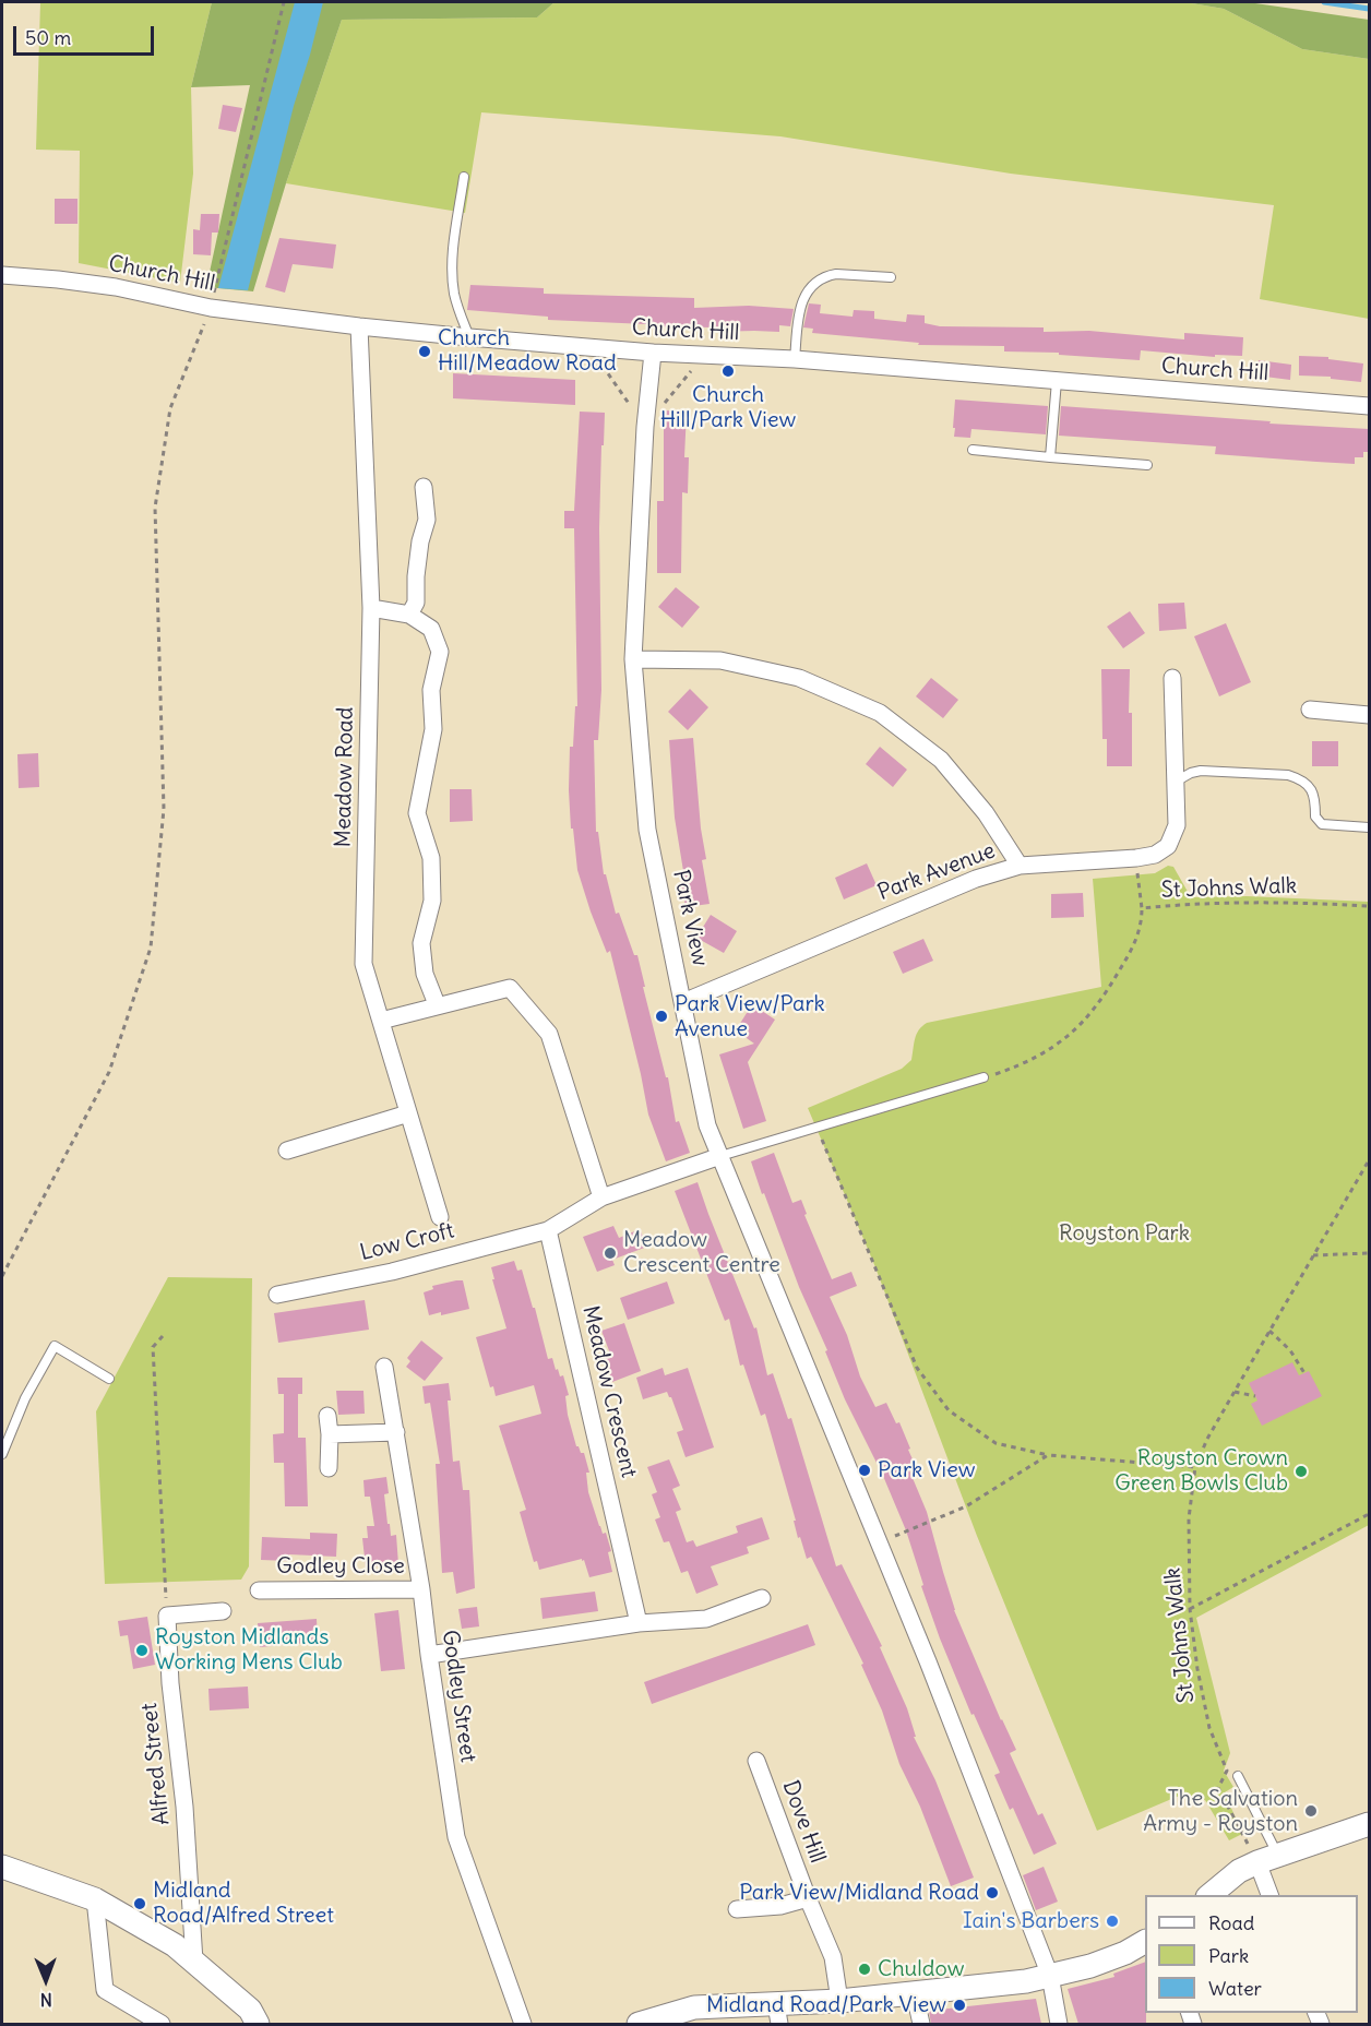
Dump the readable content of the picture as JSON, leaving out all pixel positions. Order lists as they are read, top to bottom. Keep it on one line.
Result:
{"streets":{"street":["Church Hill","Meadow Road","Park Avenue","Park View","Low Croft","Meadow Crescent","Godley Close","Godley Street","Alfred Street","Dove Hill"],"path":["St Johns Walk"]},"crossings":[["Church Hill","Meadow Road"],["Church Hill","Park View"],["Park Avenue","St Johns Walk"],["Park Avenue","Park View"],["Low Croft","Meadow Crescent"],["Godley Close","Godley Street"]],"parks":["Royston Park"],"places":["Church Hill/Meadow Road","Church Hill/Park View","Park View/Park Avenue","Meadow Crescent Centre","Park View","Royston Crown Green Bowls Club","Royston Midlands Working Mens Club","The Salvation Army - Royston","Park View/Midland Road","Midland Road/Alfred Street","Iain's Barbers","Chuldow","Midland Road/Park View"],"legend":["Road","Park","Water"],"scale_bar":"50 m","north":"bottom"}
